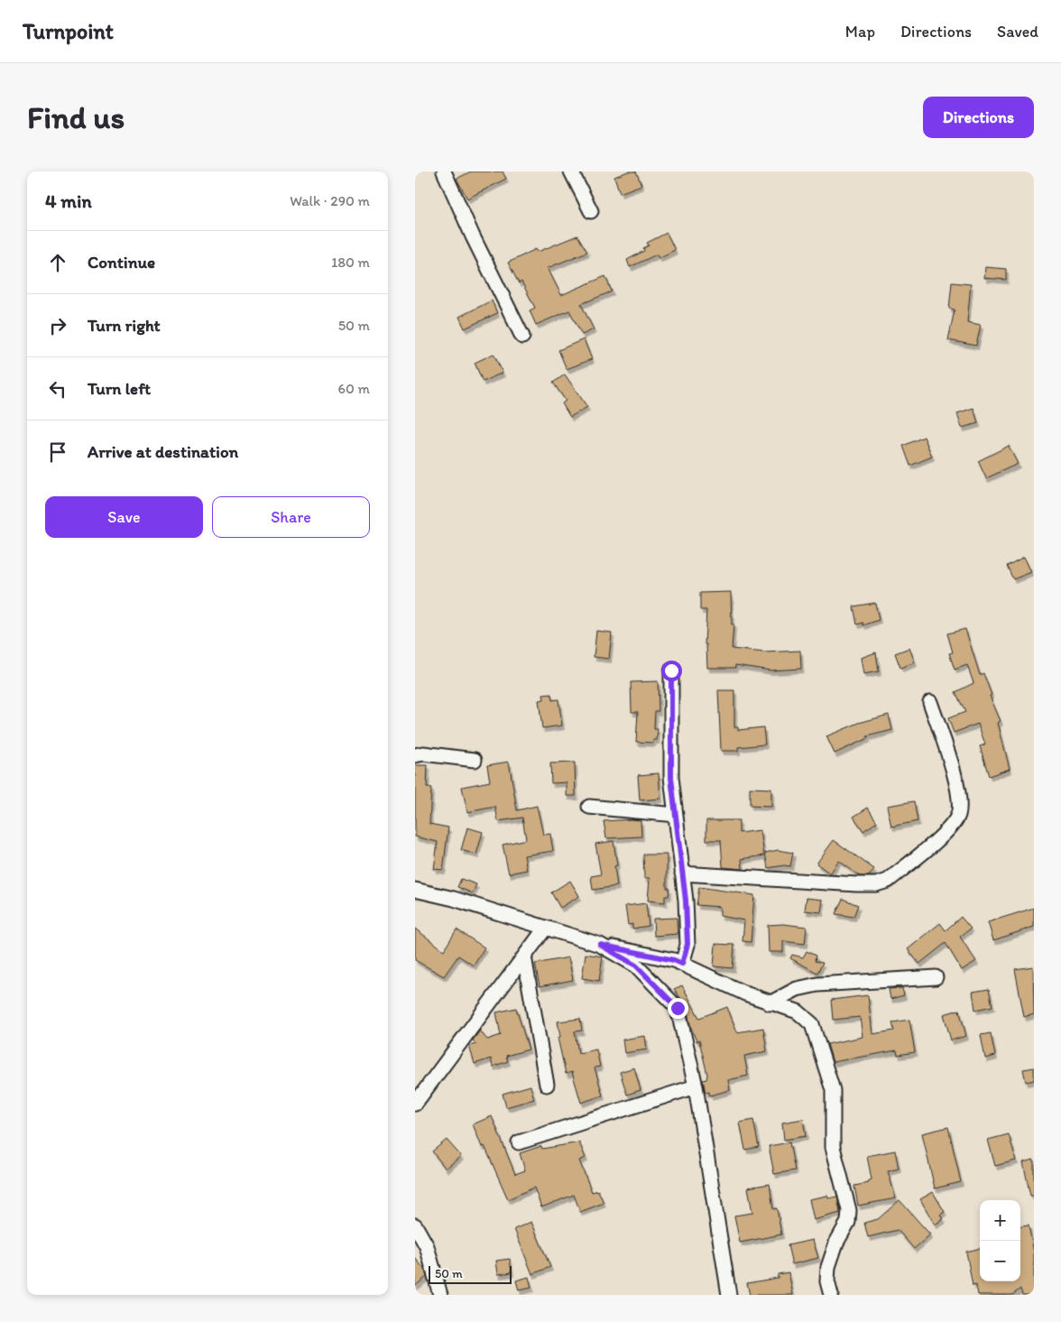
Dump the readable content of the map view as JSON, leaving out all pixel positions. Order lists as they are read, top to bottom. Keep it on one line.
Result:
{"scale_bar":"50 m","page":{"header":"Turnpoint","nav":["Map","Directions","Saved"],"buttons":["Directions",["Save","Share"]],"title":"Find us","heading":["4 min","Walk · 290 m"],"list":[["Continue","180 m"],["Turn right","50 m"],["Turn left","60 m"],"Arrive at destination"],"map_buttons":["+","−"],"scale":"50 m"}}
